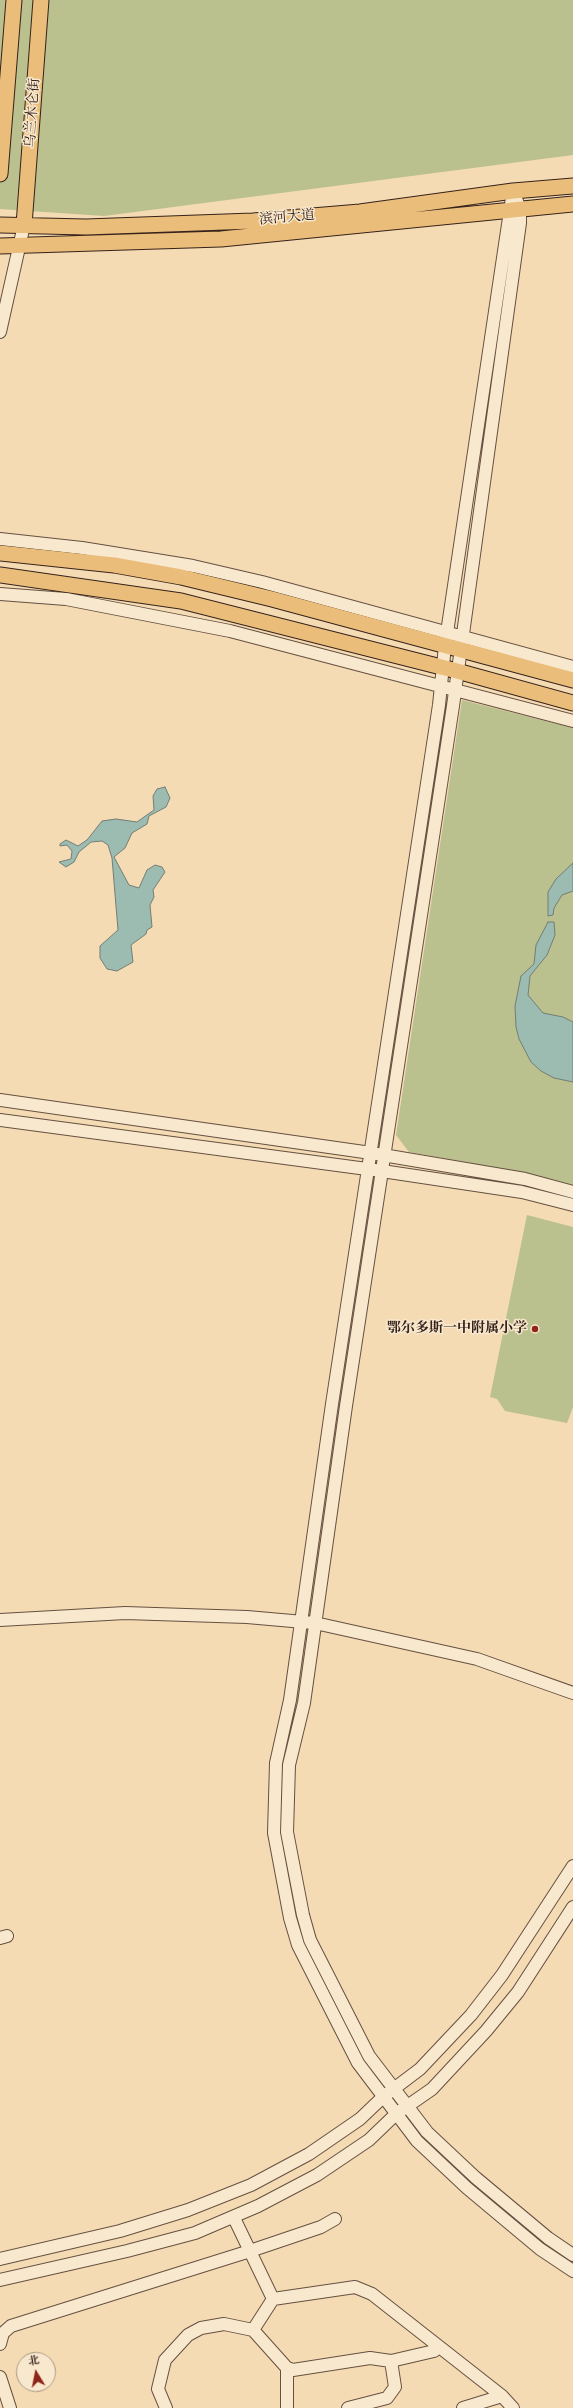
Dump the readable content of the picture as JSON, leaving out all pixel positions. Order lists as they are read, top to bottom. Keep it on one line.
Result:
{"streets":{"main road":["乌兰木仑街","滨河大道"]},"crossings":[["乌兰木仑街","滨河大道"]],"places":["鄂尔多斯一中附属小学"],"north":"top"}
